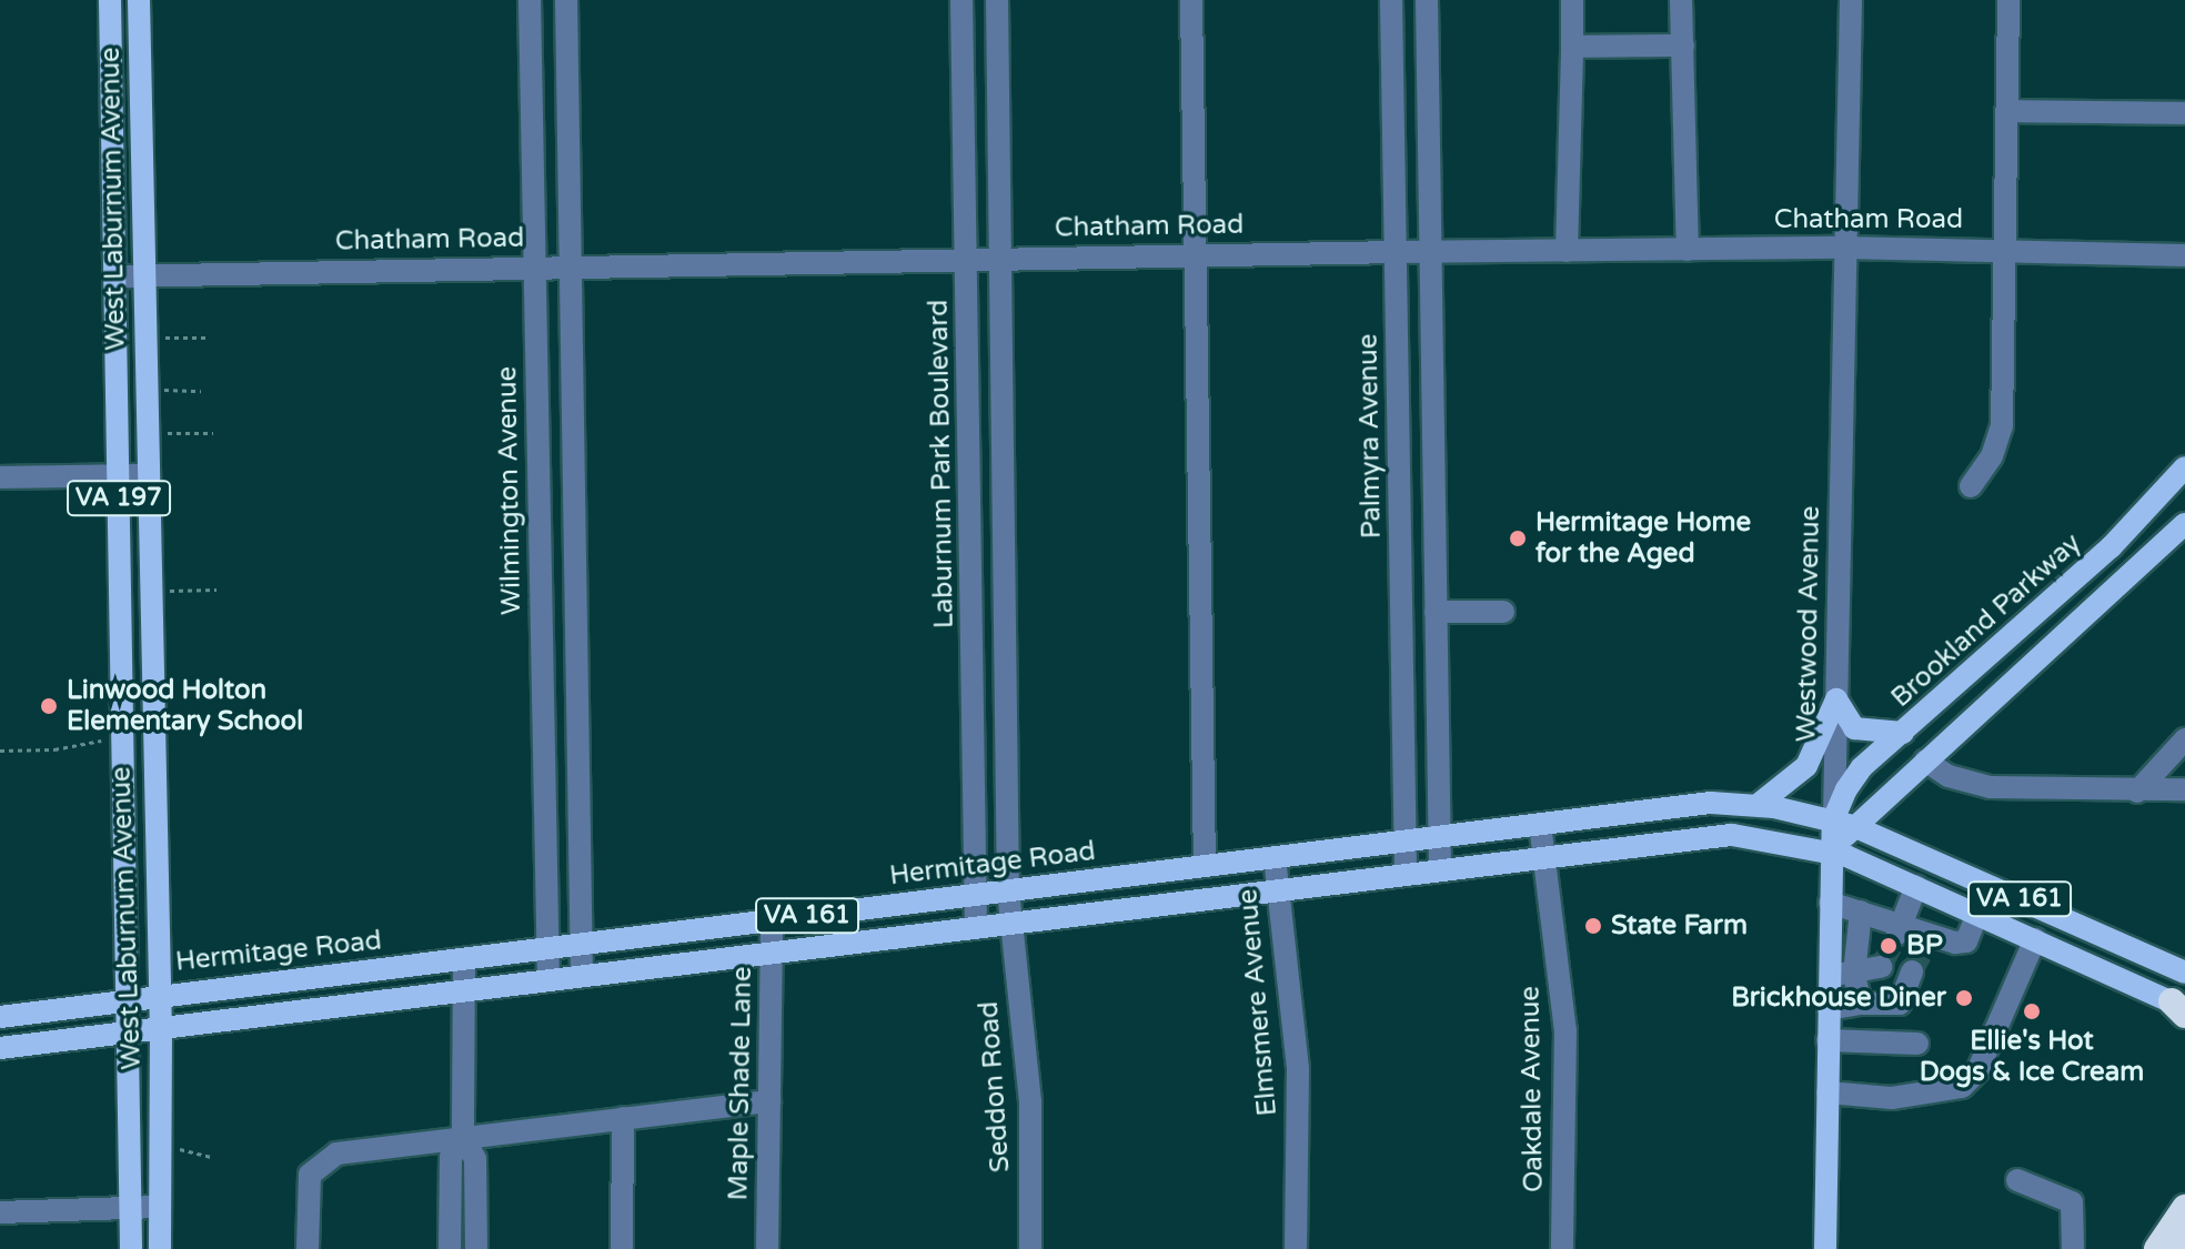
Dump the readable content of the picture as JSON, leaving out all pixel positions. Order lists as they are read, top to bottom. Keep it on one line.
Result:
{"streets":{"main road":["West Laburnum Avenue","VA 197","Brookland Parkway","Hermitage Road","VA 161"],"street":["Chatham Road","Palmyra Avenue","Laburnum Park Boulevard","Wilmington Avenue","Westwood Avenue","Elmsmere Avenue","Maple Shade Lane","Seddon Road","Oakdale Avenue"]},"crossings":[["West Laburnum Avenue","Chatham Road"],["West Laburnum Avenue","Hermitage Road"],["West Laburnum Avenue","VA 161"],["Chatham Road","Palmyra Avenue"],["Chatham Road","Laburnum Park Boulevard"],["Chatham Road","Wilmington Avenue"],["Chatham Road","Westwood Avenue"],["Palmyra Avenue","Hermitage Road"],["Palmyra Avenue","VA 161"],["Laburnum Park Boulevard","Hermitage Road"],["Laburnum Park Boulevard","VA 161"],["Wilmington Avenue","Hermitage Road"],["Wilmington Avenue","VA 161"],["Brookland Parkway","Westwood Avenue"],["Brookland Parkway","Hermitage Road"],["Brookland Parkway","VA 161"],["Westwood Avenue","Hermitage Road"],["Westwood Avenue","VA 161"],["Hermitage Road","VA 161"],["Hermitage Road","Elmsmere Avenue"],["Hermitage Road","Maple Shade Lane"],["Hermitage Road","Oakdale Avenue"],["VA 161","Elmsmere Avenue"],["VA 161","Maple Shade Lane"],["VA 161","Seddon Road"],["VA 161","Oakdale Avenue"]],"places":["Hermitage Home for the Aged","Linwood Holton Elementary School","State Farm","BP","Brickhouse Diner","Ellie's Hot Dogs & Ice Cream"]}
